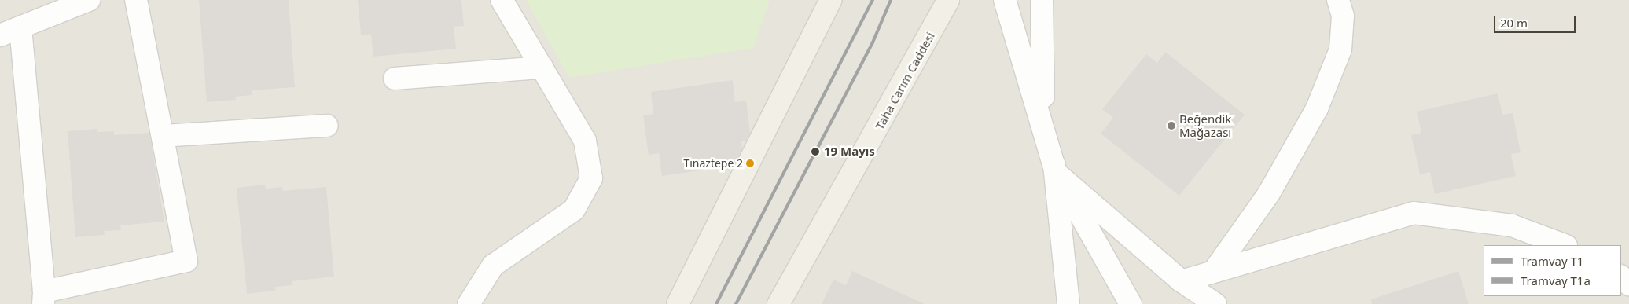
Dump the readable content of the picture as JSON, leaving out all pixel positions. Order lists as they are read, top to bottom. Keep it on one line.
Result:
{"streets":{"main road":["Taha Carım Caddesi"]},"places":["Beğendik Mağazası","19 Mayıs","Tınaztepe 2"],"lines":["tram line T1","tram line T1a"],"legend":["Tramvay T1","Tramvay T1a"],"scale_bar":"20 m"}
